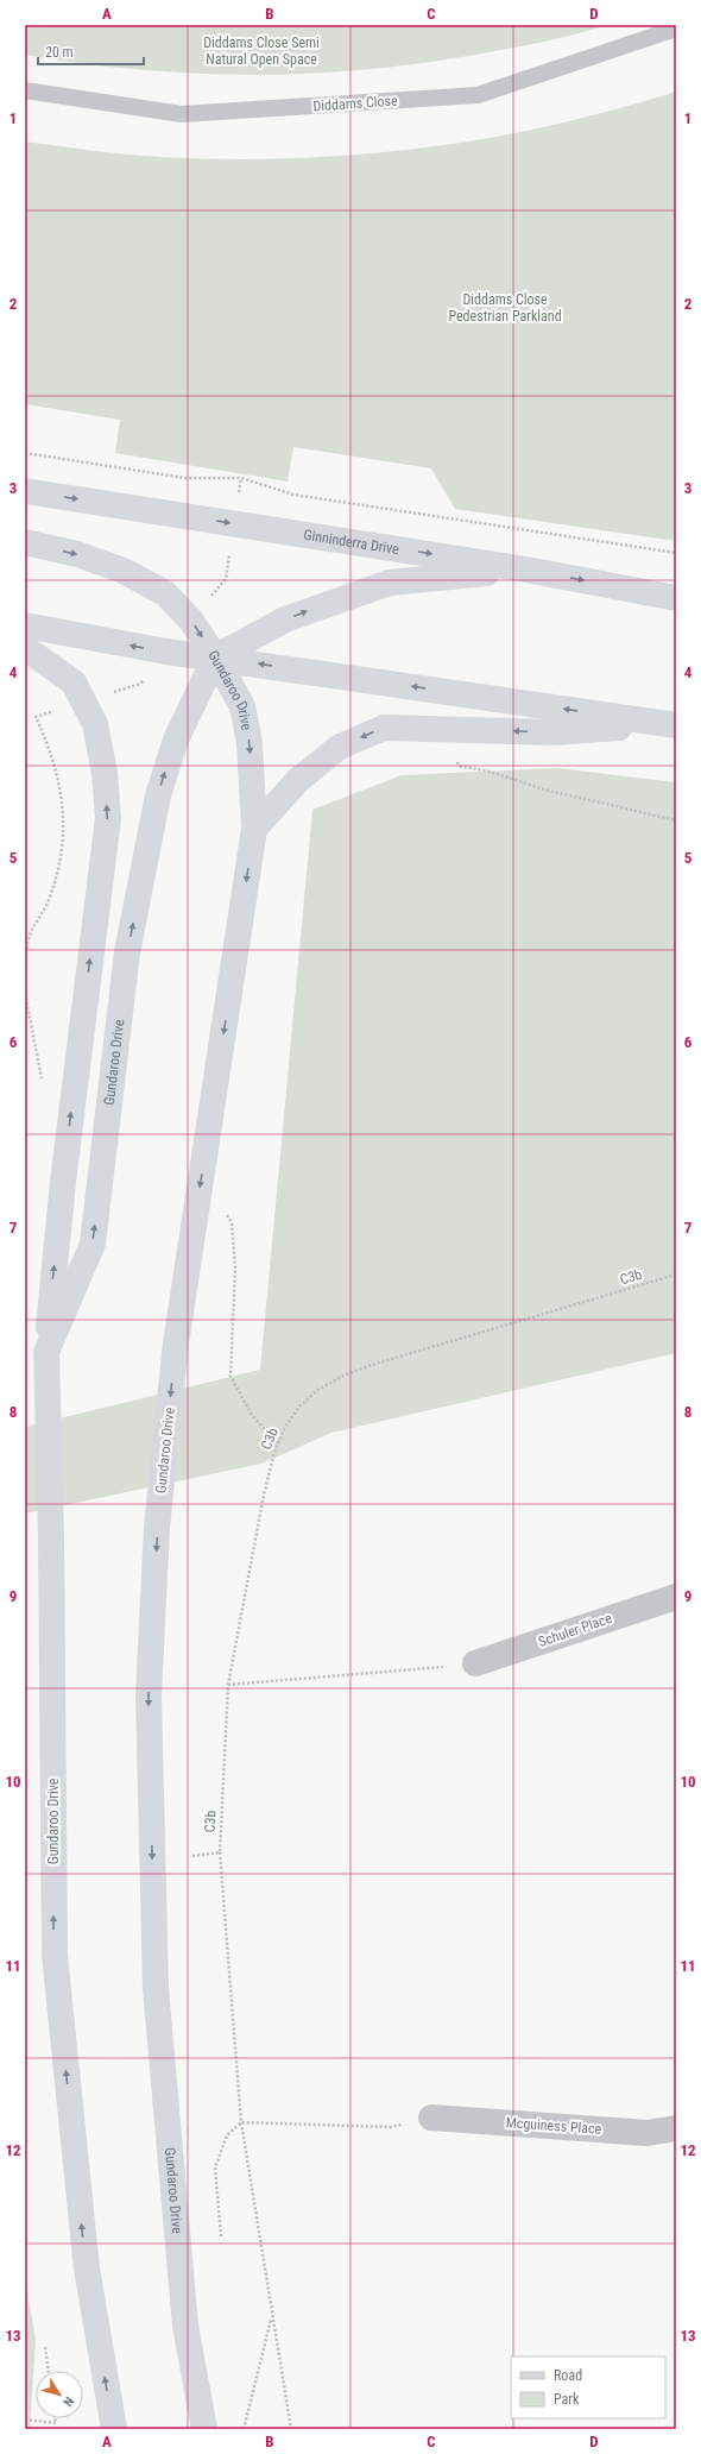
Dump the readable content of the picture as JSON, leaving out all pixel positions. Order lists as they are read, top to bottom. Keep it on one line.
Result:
{"streets":{"main road":["Ginninderra Drive","Gundaroo Drive"],"street":["Schuler Place","Mcguiness Place"],"lane":["Diddams Close"],"path":["C3b"]},"parks":["Diddams Close Semi Natural Open Space","Diddams Close Pedestrian Parkland"],"legend":["Road","Park"],"scale_bar":"20 m","north":"bottom right","grid":{"columns":["A","B","C","D"],"rows":["1","2","3","4","5","6","7","8","9","10","11","12","13"]}}
